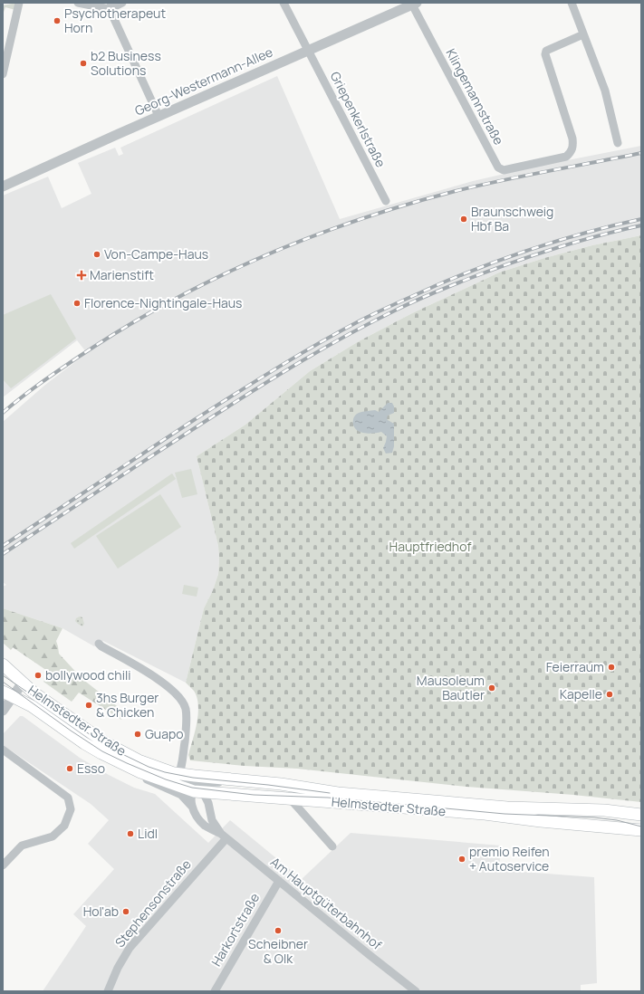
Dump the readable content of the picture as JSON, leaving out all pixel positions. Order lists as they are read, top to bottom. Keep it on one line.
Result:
{"streets":{"main road":["Helmstedter Straße"],"street":["Georg-Westermann-Allee","Klingemannstraße","Griepenkerlstraße","Stephensonstraße","Am Hauptgüterbahnhof","Harkortstraße"]},"crossings":[["Georg-Westermann-Allee","Klingemannstraße"],["Georg-Westermann-Allee","Griepenkerlstraße"],["Helmstedter Straße","Am Hauptgüterbahnhof"],["Stephensonstraße","Am Hauptgüterbahnhof"],["Am Hauptgüterbahnhof","Harkortstraße"]],"parks":["Hauptfriedhof"],"places":{"other":["Psychotherapeut Horn","b2 Business Solutions","Braunschweig Hbf Ba","Von-Campe-Haus","Florence-Nightingale-Haus","Feierraum","bollywood chili","Mausoleum Bautler","Kapelle","3hs Burger & Chicken","Guapo","Esso","Lidl","premio Reifen + Autoservice","Hol'ab","Scheibner & Olk"],"health":["Marienstift"]}}
